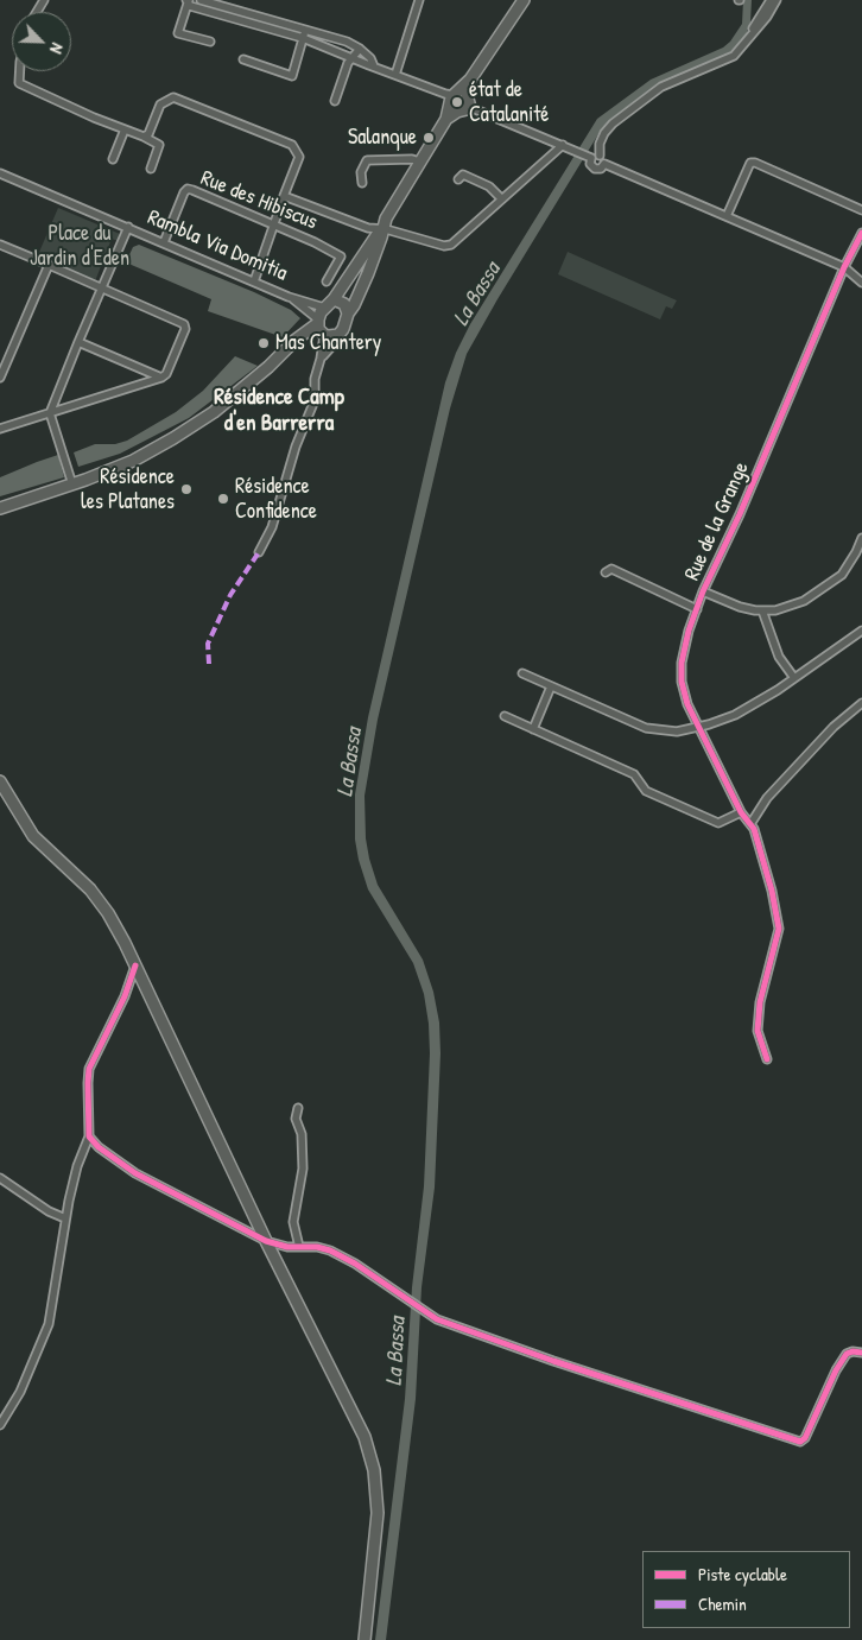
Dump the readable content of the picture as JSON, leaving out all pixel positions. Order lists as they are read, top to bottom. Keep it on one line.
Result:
{"streets":{"street":["Rue des Hibiscus","Rambla Via Domitia","Rue de la Grange"]},"crossings":[["Rue des Hibiscus","Rambla Via Domitia"]],"districts":["Résidence Camp d'en Barrerra"],"water":["La Bassa"],"parks":["Place du Jardin d'Eden"],"places":["état de Catalanité","Salanque","Mas Chantery","Résidence les Platanes","Résidence Confidence"],"legend":["Piste cyclable","Chemin"],"north":"bottom right"}
